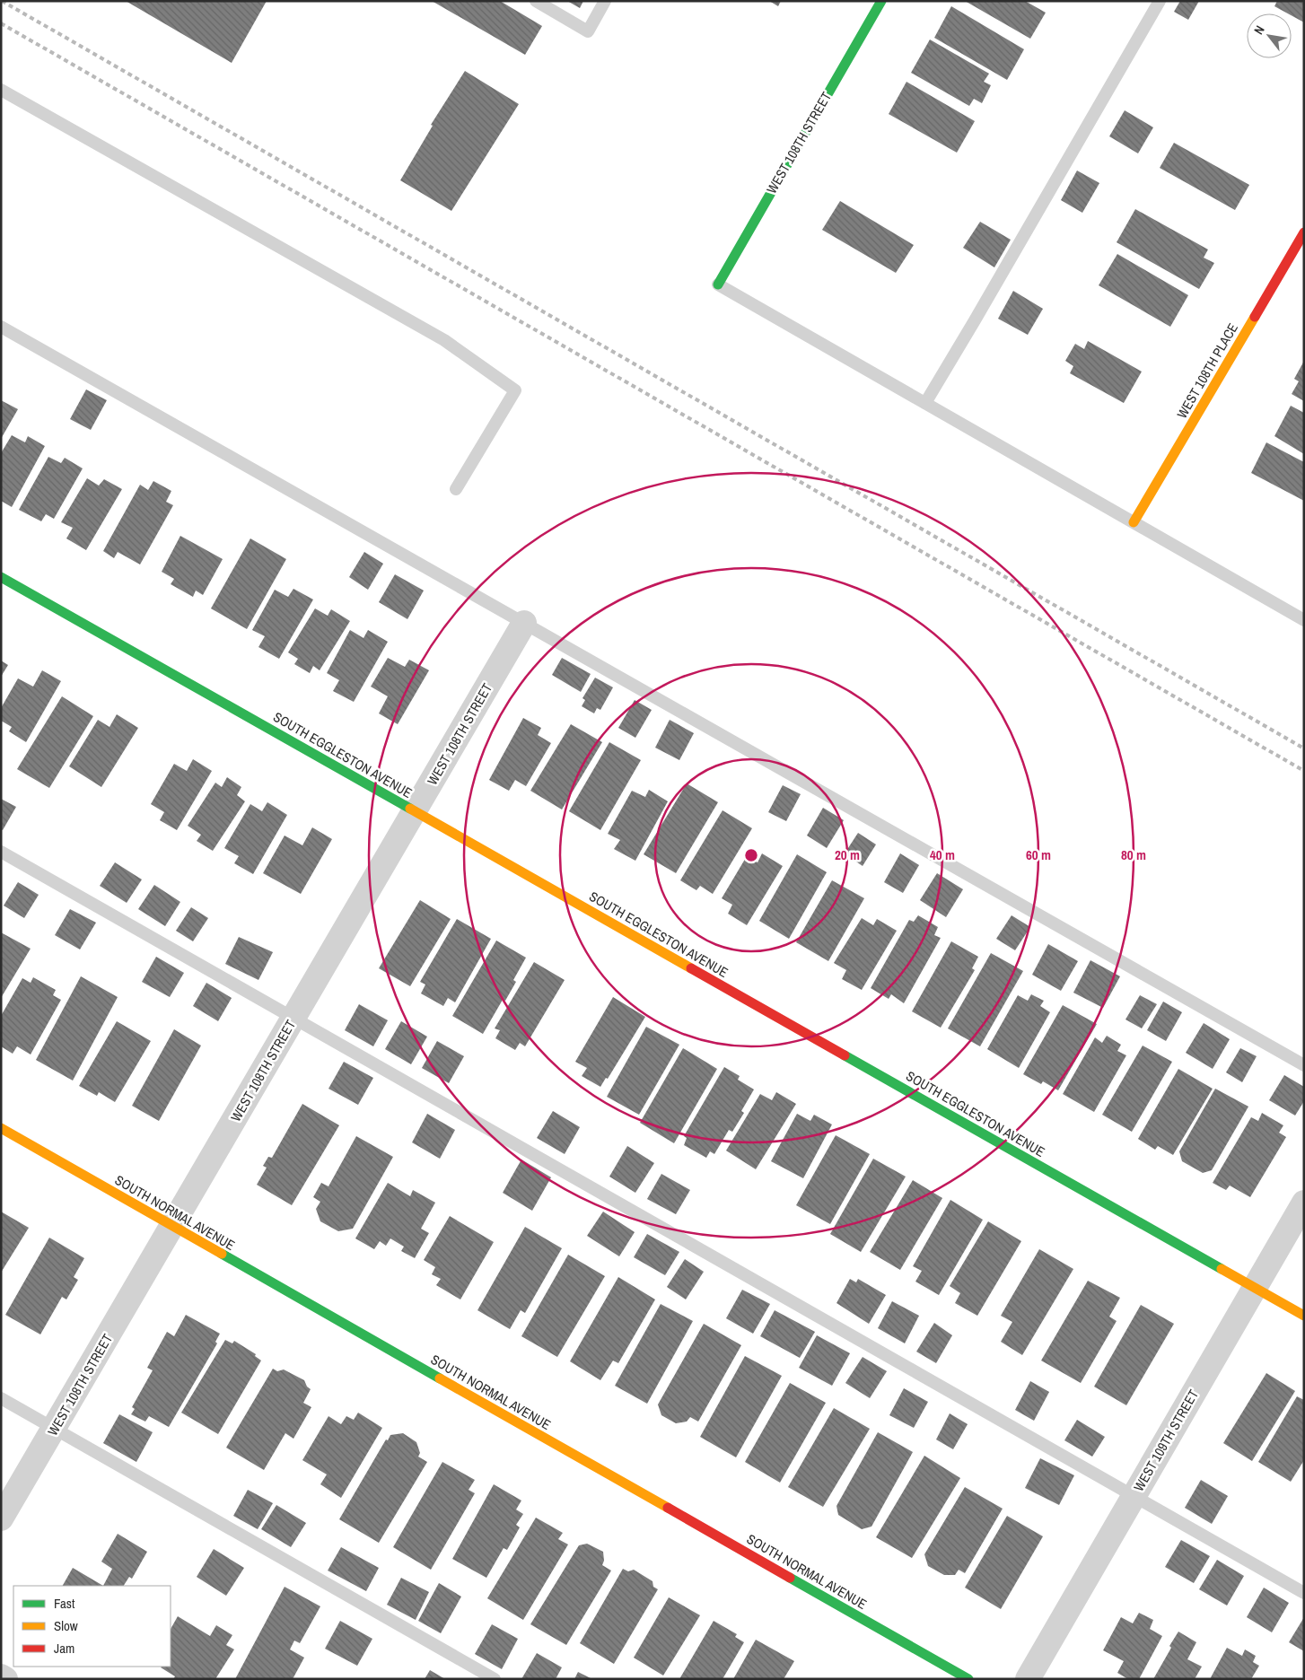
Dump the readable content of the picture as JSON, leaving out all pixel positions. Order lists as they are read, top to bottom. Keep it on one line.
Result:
{"streets":{"street":["WEST 108TH STREET","WEST 108TH PLACE","SOUTH EGGLESTON AVENUE","SOUTH NORMAL AVENUE","WEST 109TH STREET"]},"crossings":[["WEST 108TH STREET","SOUTH EGGLESTON AVENUE"],["WEST 108TH STREET","SOUTH NORMAL AVENUE"],["SOUTH EGGLESTON AVENUE","WEST 109TH STREET"]],"legend":["Fast","Slow","Jam"],"north":"top left","rings":["20 m","40 m","60 m","80 m"]}
